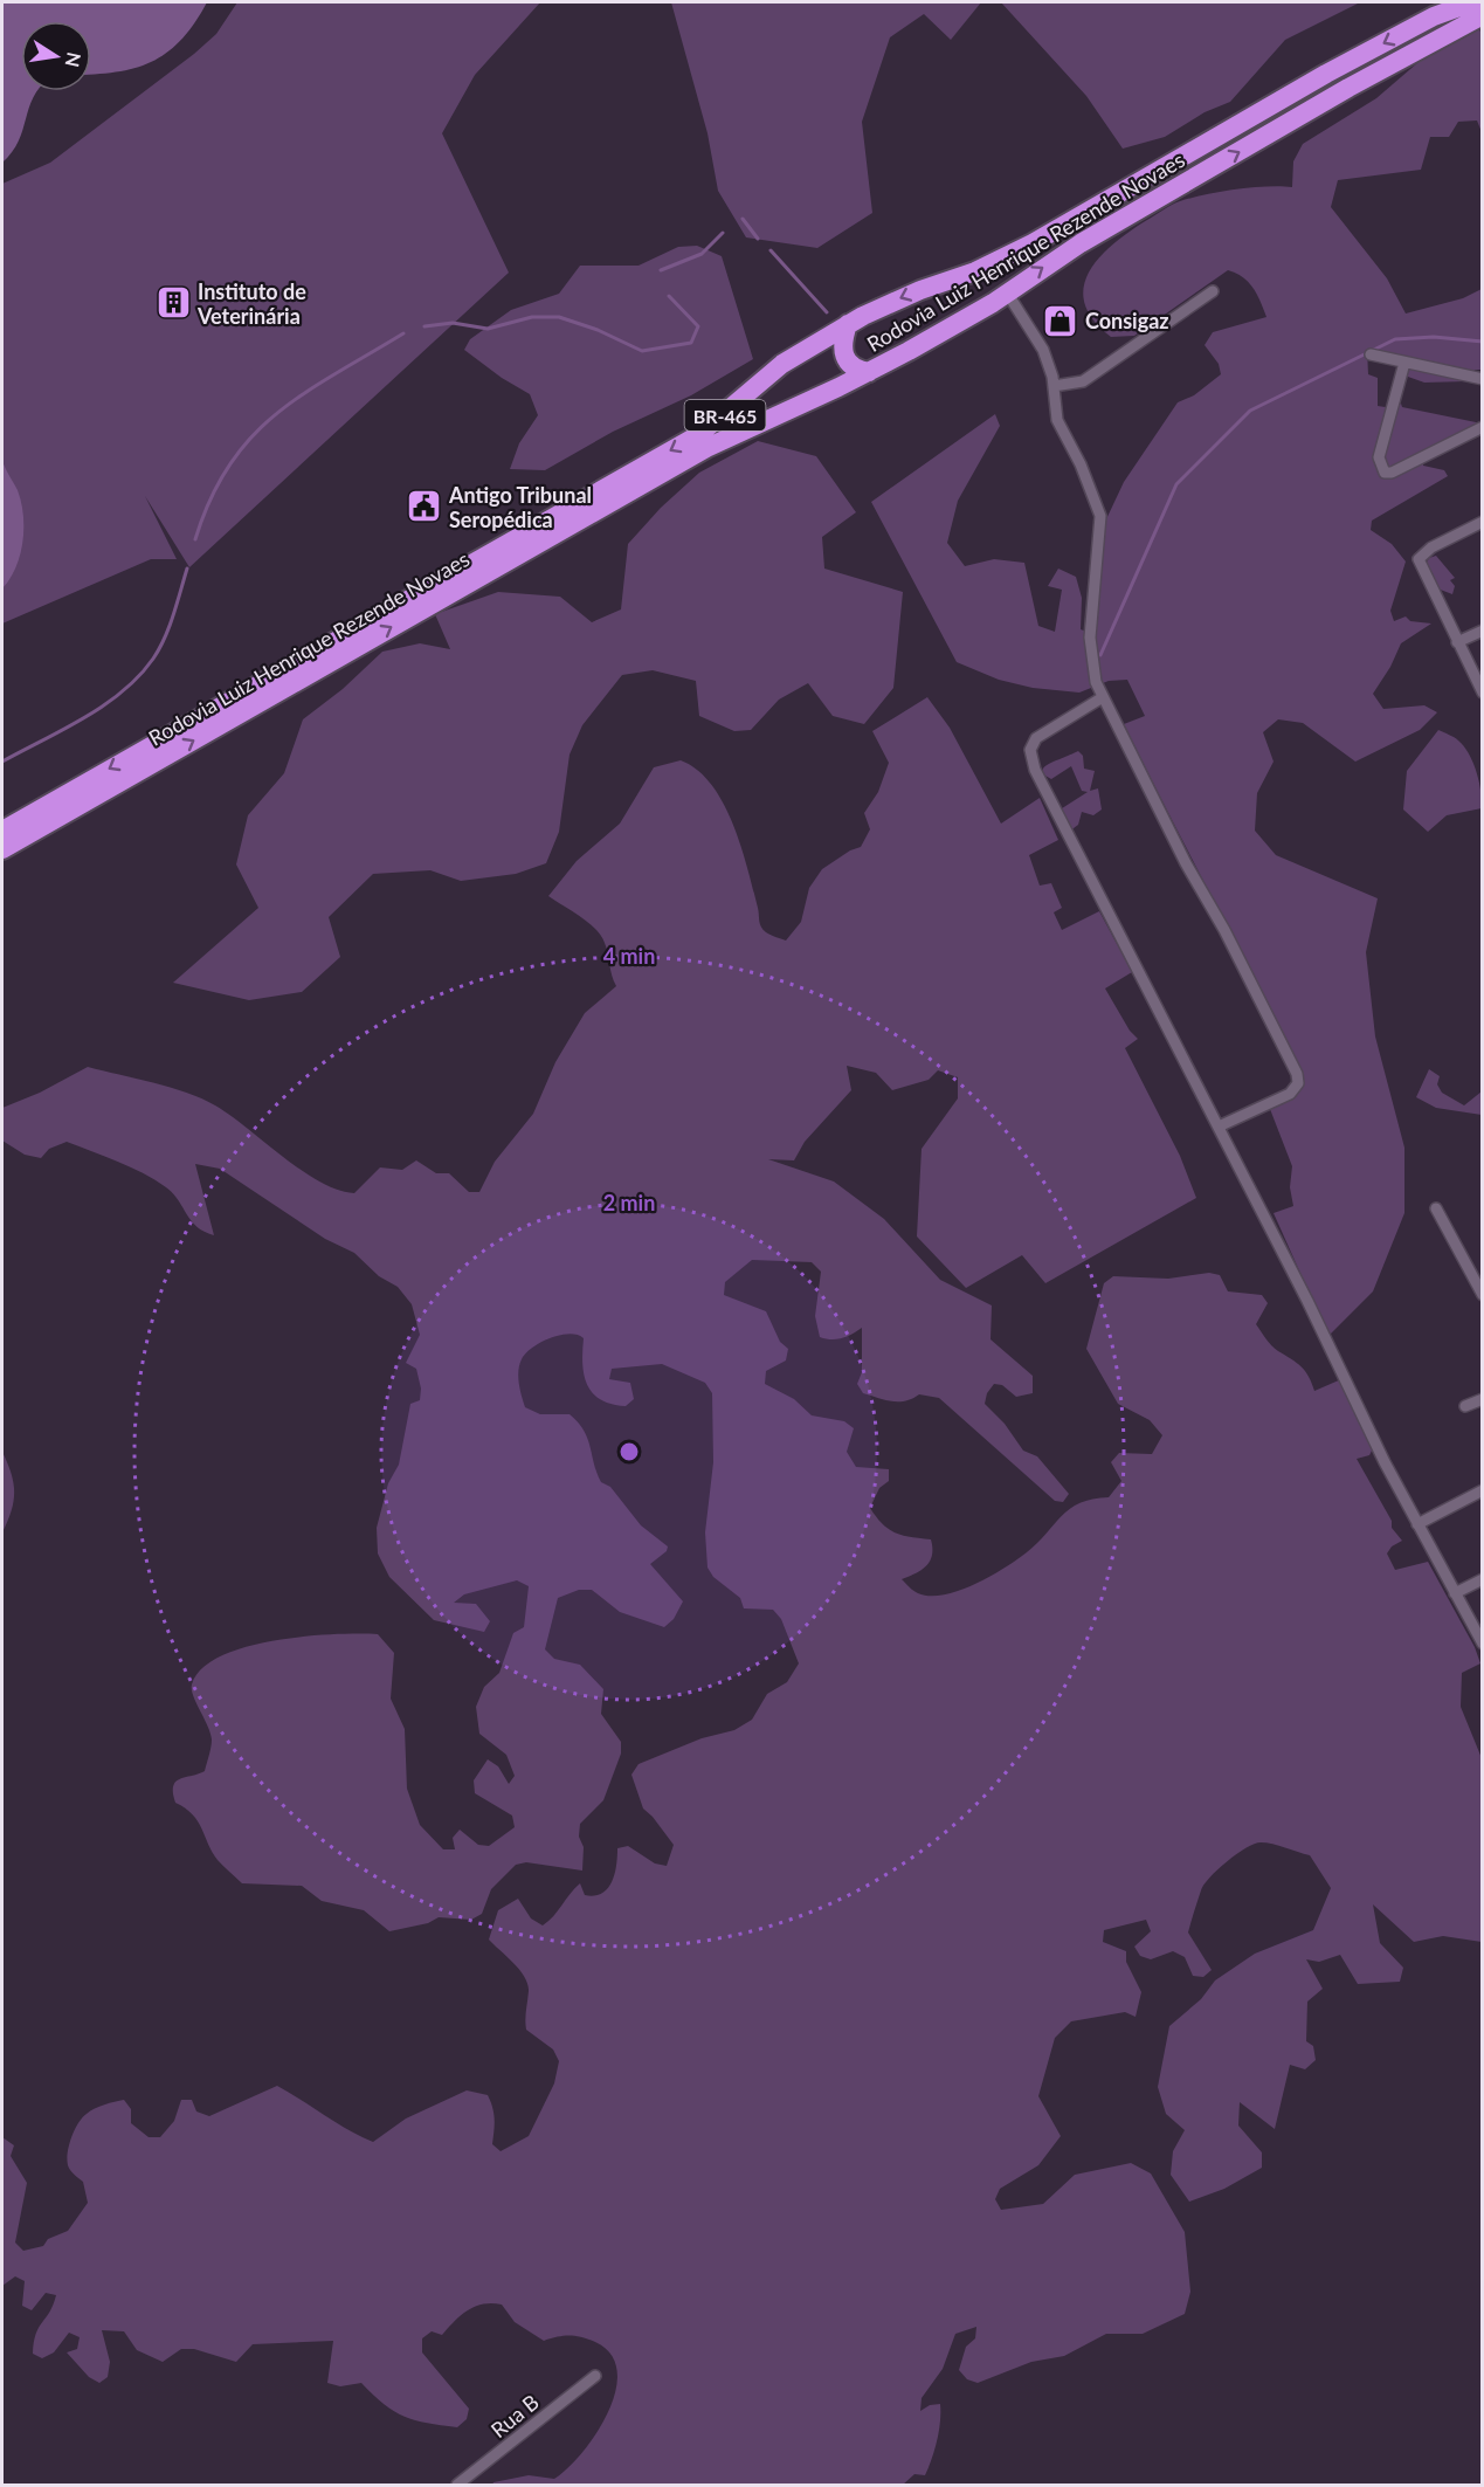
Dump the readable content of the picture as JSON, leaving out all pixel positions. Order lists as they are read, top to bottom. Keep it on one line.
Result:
{"streets":{"highway":["Rodovia Luiz Henrique Rezende Novaes","BR-465"],"street":["Rua B"]},"places":{"building":["Instituto de Veterinária"],"shop":["Consigaz"],"public building":["Antigo Tribunal Seropédica"]},"north":"right","rings":["4 min","2 min"]}
